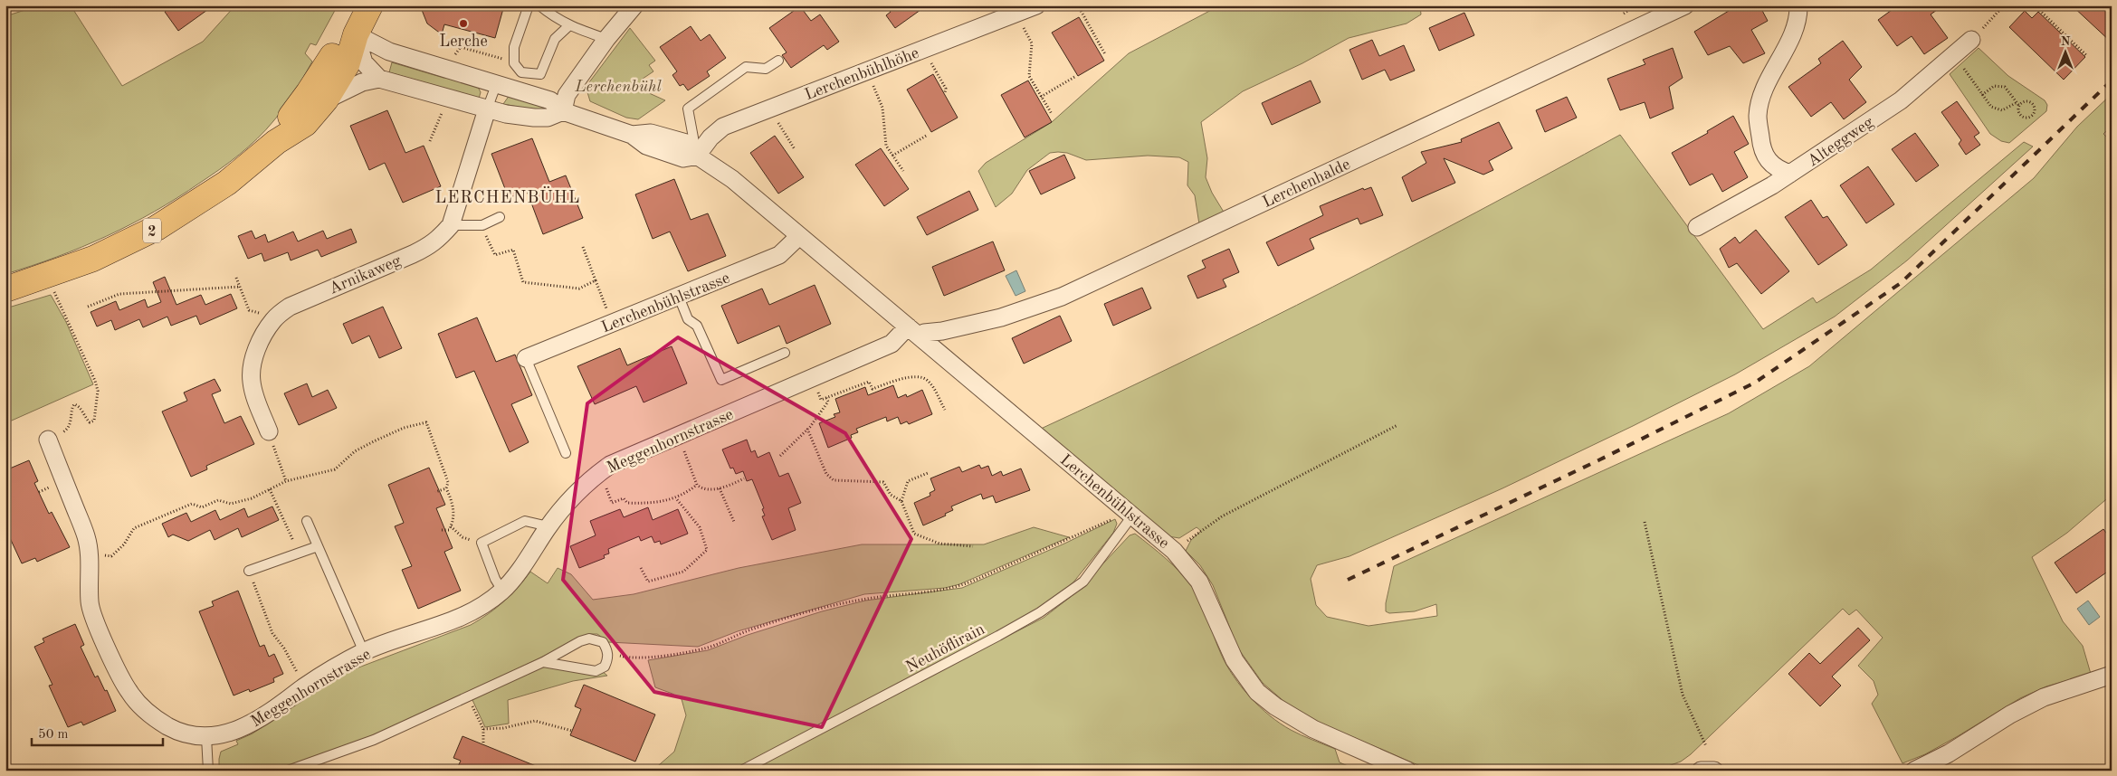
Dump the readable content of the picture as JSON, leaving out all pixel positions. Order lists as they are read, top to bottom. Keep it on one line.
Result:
{"streets":{"main road":["2"],"street":["Lerchenbühlhöhe","Alteggweg","Lerchenhalde","Arnikaweg","Lerchenbühlstrasse","Meggenhornstrasse"],"lane":["Neuhöflirain"]},"crossings":[["Lerchenbühlhöhe","Lerchenbühlstrasse"],["Lerchenhalde","Lerchenbühlstrasse"],["Lerchenhalde","Meggenhornstrasse"],["Lerchenbühlstrasse","Meggenhornstrasse"],["Lerchenbühlstrasse","Neuhöflirain"]],"districts":["LERCHENBÜHL"],"parks":["Lerchenbühl"],"places":["Lerche"],"scale_bar":"50 m","north":"top"}
